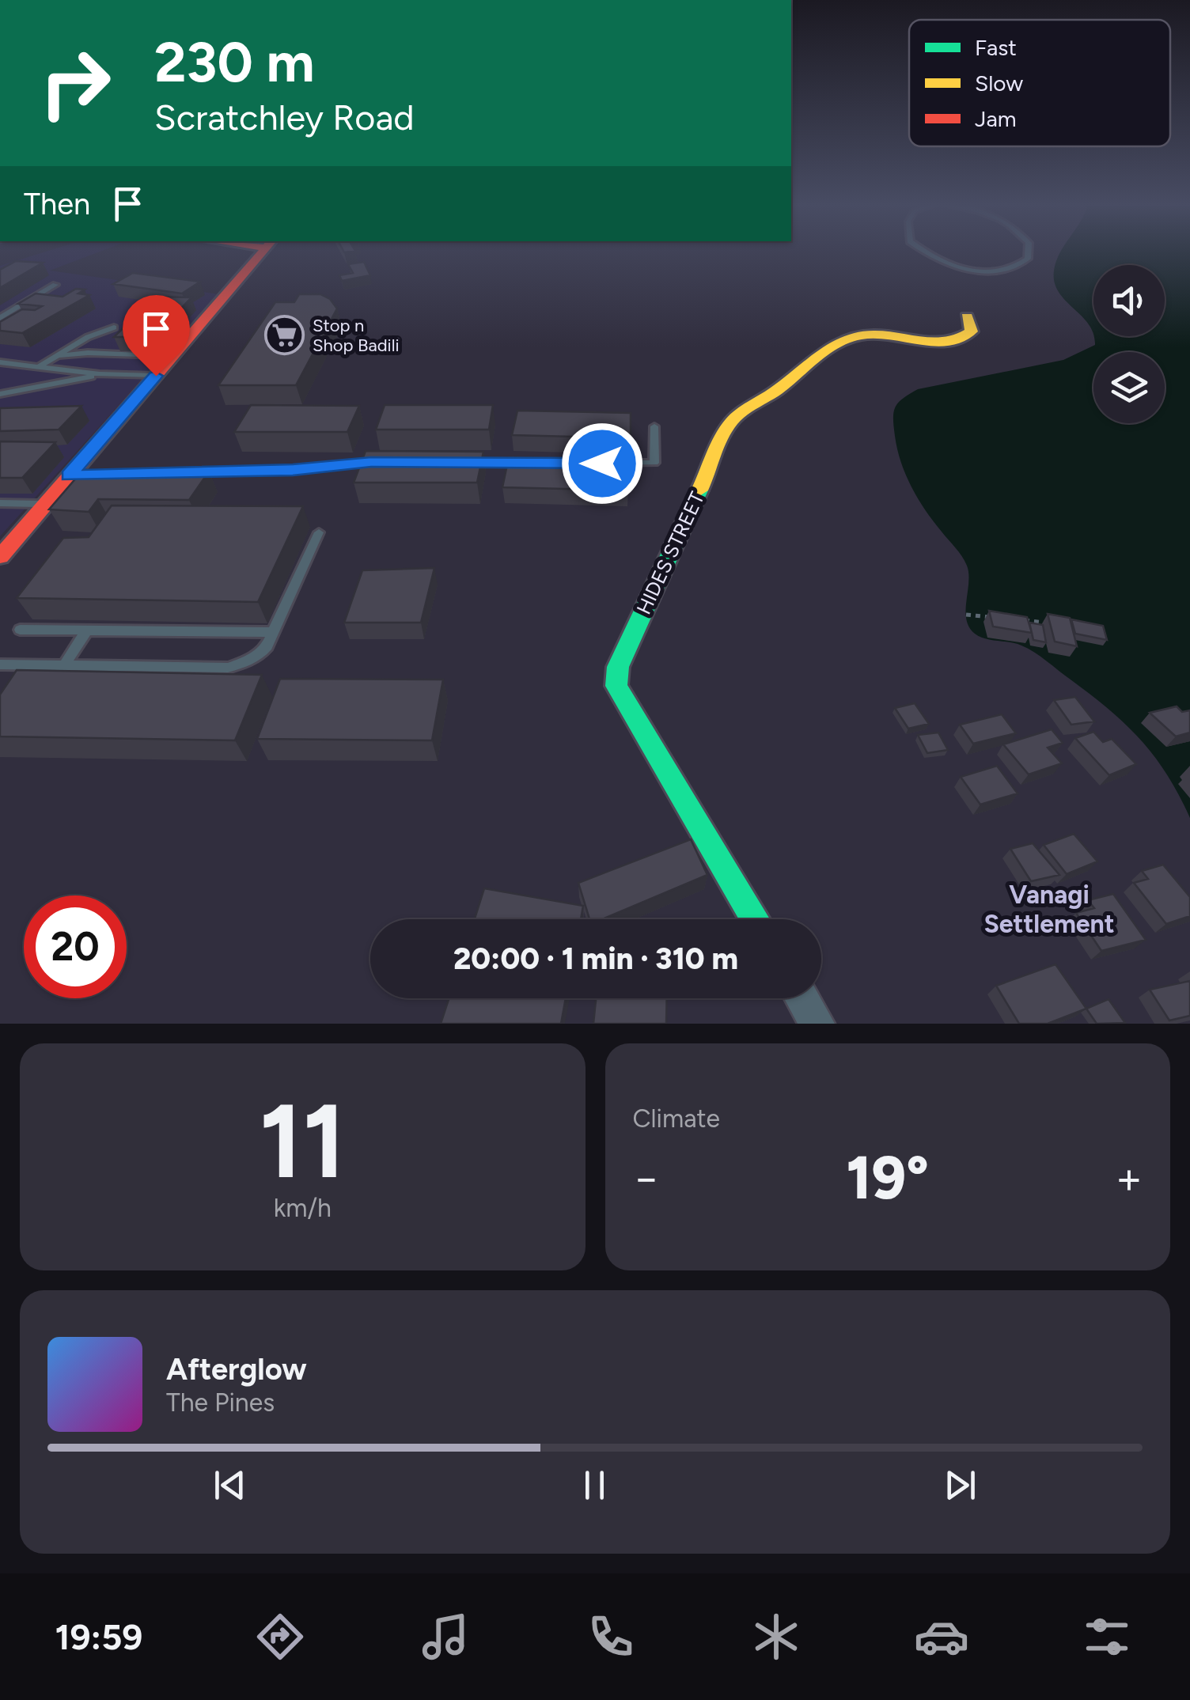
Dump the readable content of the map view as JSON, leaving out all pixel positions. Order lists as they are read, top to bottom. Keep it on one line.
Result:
{"streets":{"street":["HIDES STREET"]},"districts":["Vanagi Settlement"],"places":{"supermarket":["Stop n Shop Badili"]},"legend":["Fast","Slow","Jam"],"page":{"turn":["230 m","Scratchley Road"],"then":"Then","limit":"20","trip":"20:00 · 1 min · 310 m","tile":[["11","km/h"],"Climate"],"heat":["−","19°","+"],"song":["Afterglow","The Pines"],"tabs":"19:59"}}
